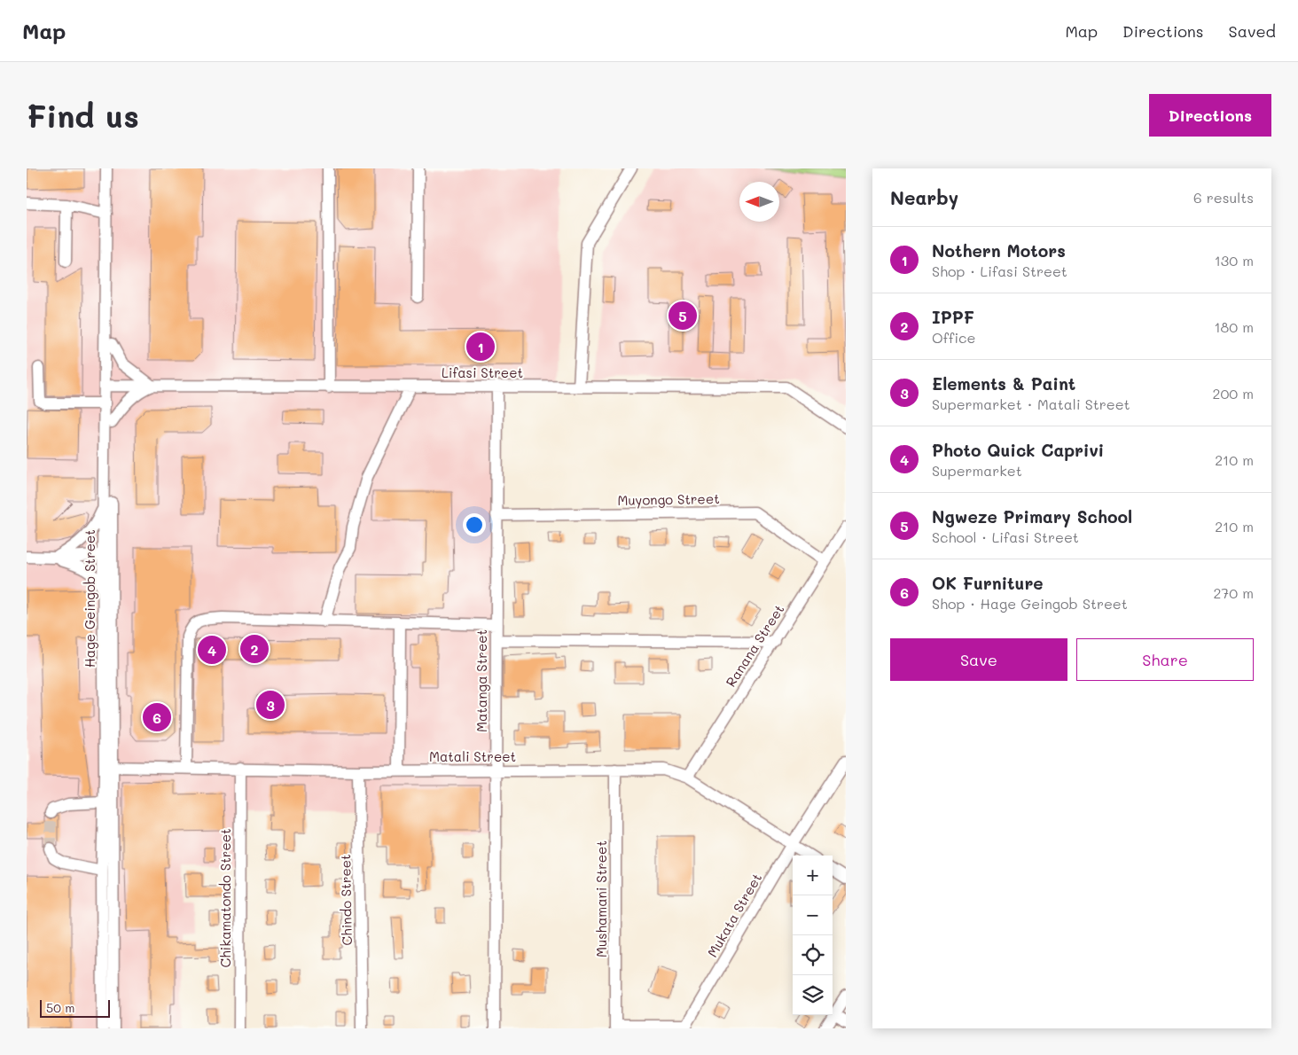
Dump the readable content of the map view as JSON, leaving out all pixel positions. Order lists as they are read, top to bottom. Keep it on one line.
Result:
{"streets":{"street":["Lifasi Street","Muyongo Street","Hage Geingob Street","Ranana Street","Matanga Street","Matali Street","Chikamatondo Street","Mushamani Street","Chindo Street","Mukata Street"]},"crossings":[["Lifasi Street","Hage Geingob Street"],["Lifasi Street","Matanga Street"],["Muyongo Street","Ranana Street"],["Muyongo Street","Matanga Street"],["Hage Geingob Street","Matali Street"],["Ranana Street","Matali Street"],["Matanga Street","Matali Street"],["Matali Street","Chikamatondo Street"],["Matali Street","Mushamani Street"],["Matali Street","Chindo Street"],["Matali Street","Mukata Street"],["Mushamani Street","Mukata Street"]],"scale_bar":"50 m","north":"left","page":{"header":"Map","nav":["Map","Directions","Saved"],"buttons":["Directions",["Save","Share"]],"title":"Find us","heading":["Nearby","6 results"],"list":[{"mark":"1","name":"Nothern Motors","note":"Shop · Lifasi Street","value":"130 m"},{"mark":"2","name":"IPPF","note":"Office","value":"180 m"},{"mark":"3","name":"Elements & Paint","note":"Supermarket · Matali Street","value":"200 m"},{"mark":"4","name":"Photo Quick Caprivi","note":"Supermarket","value":"210 m"},{"mark":"5","name":"Ngweze Primary School","note":"School · Lifasi Street","value":"210 m"},{"mark":"6","name":"OK Furniture","note":"Shop · Hage Geingob Street","value":"270 m"}],"pins":["5","1","2","4","3","6"],"map_buttons":["+","−"],"scale":"50 m"}}
